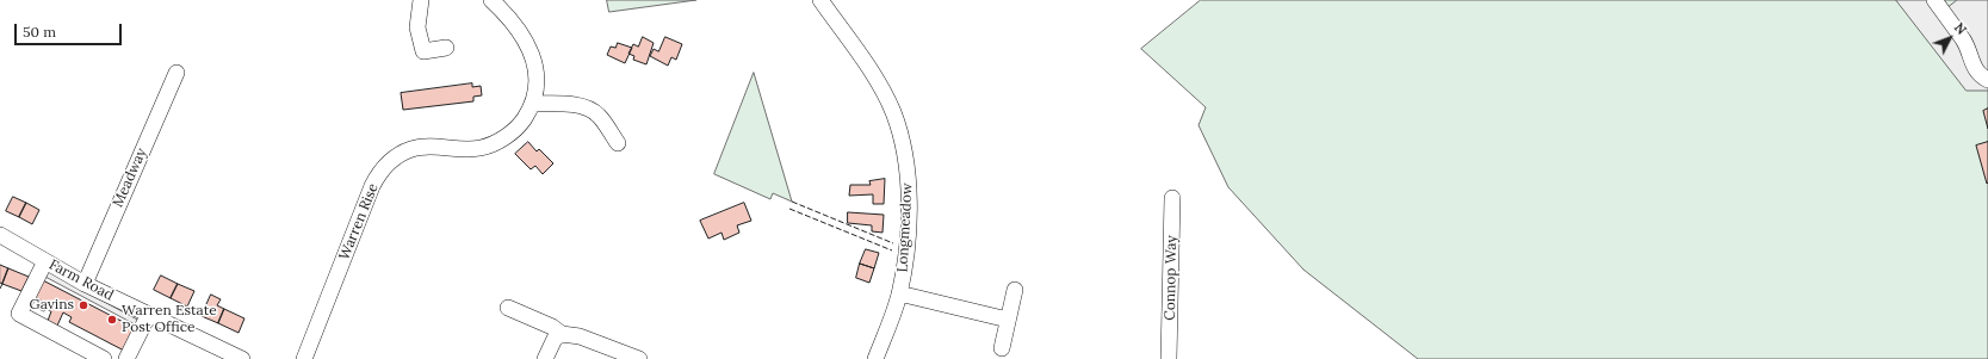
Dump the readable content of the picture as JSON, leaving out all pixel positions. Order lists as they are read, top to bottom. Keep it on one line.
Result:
{"streets":{"street":["Meadway","Warren Rise","Longmeadow","Connop Way","Farm Road"]},"crossings":[["Meadway","Farm Road"]],"places":["Gavins","Warren Estate Post Office"],"scale_bar":"50 m","north":"top right"}
